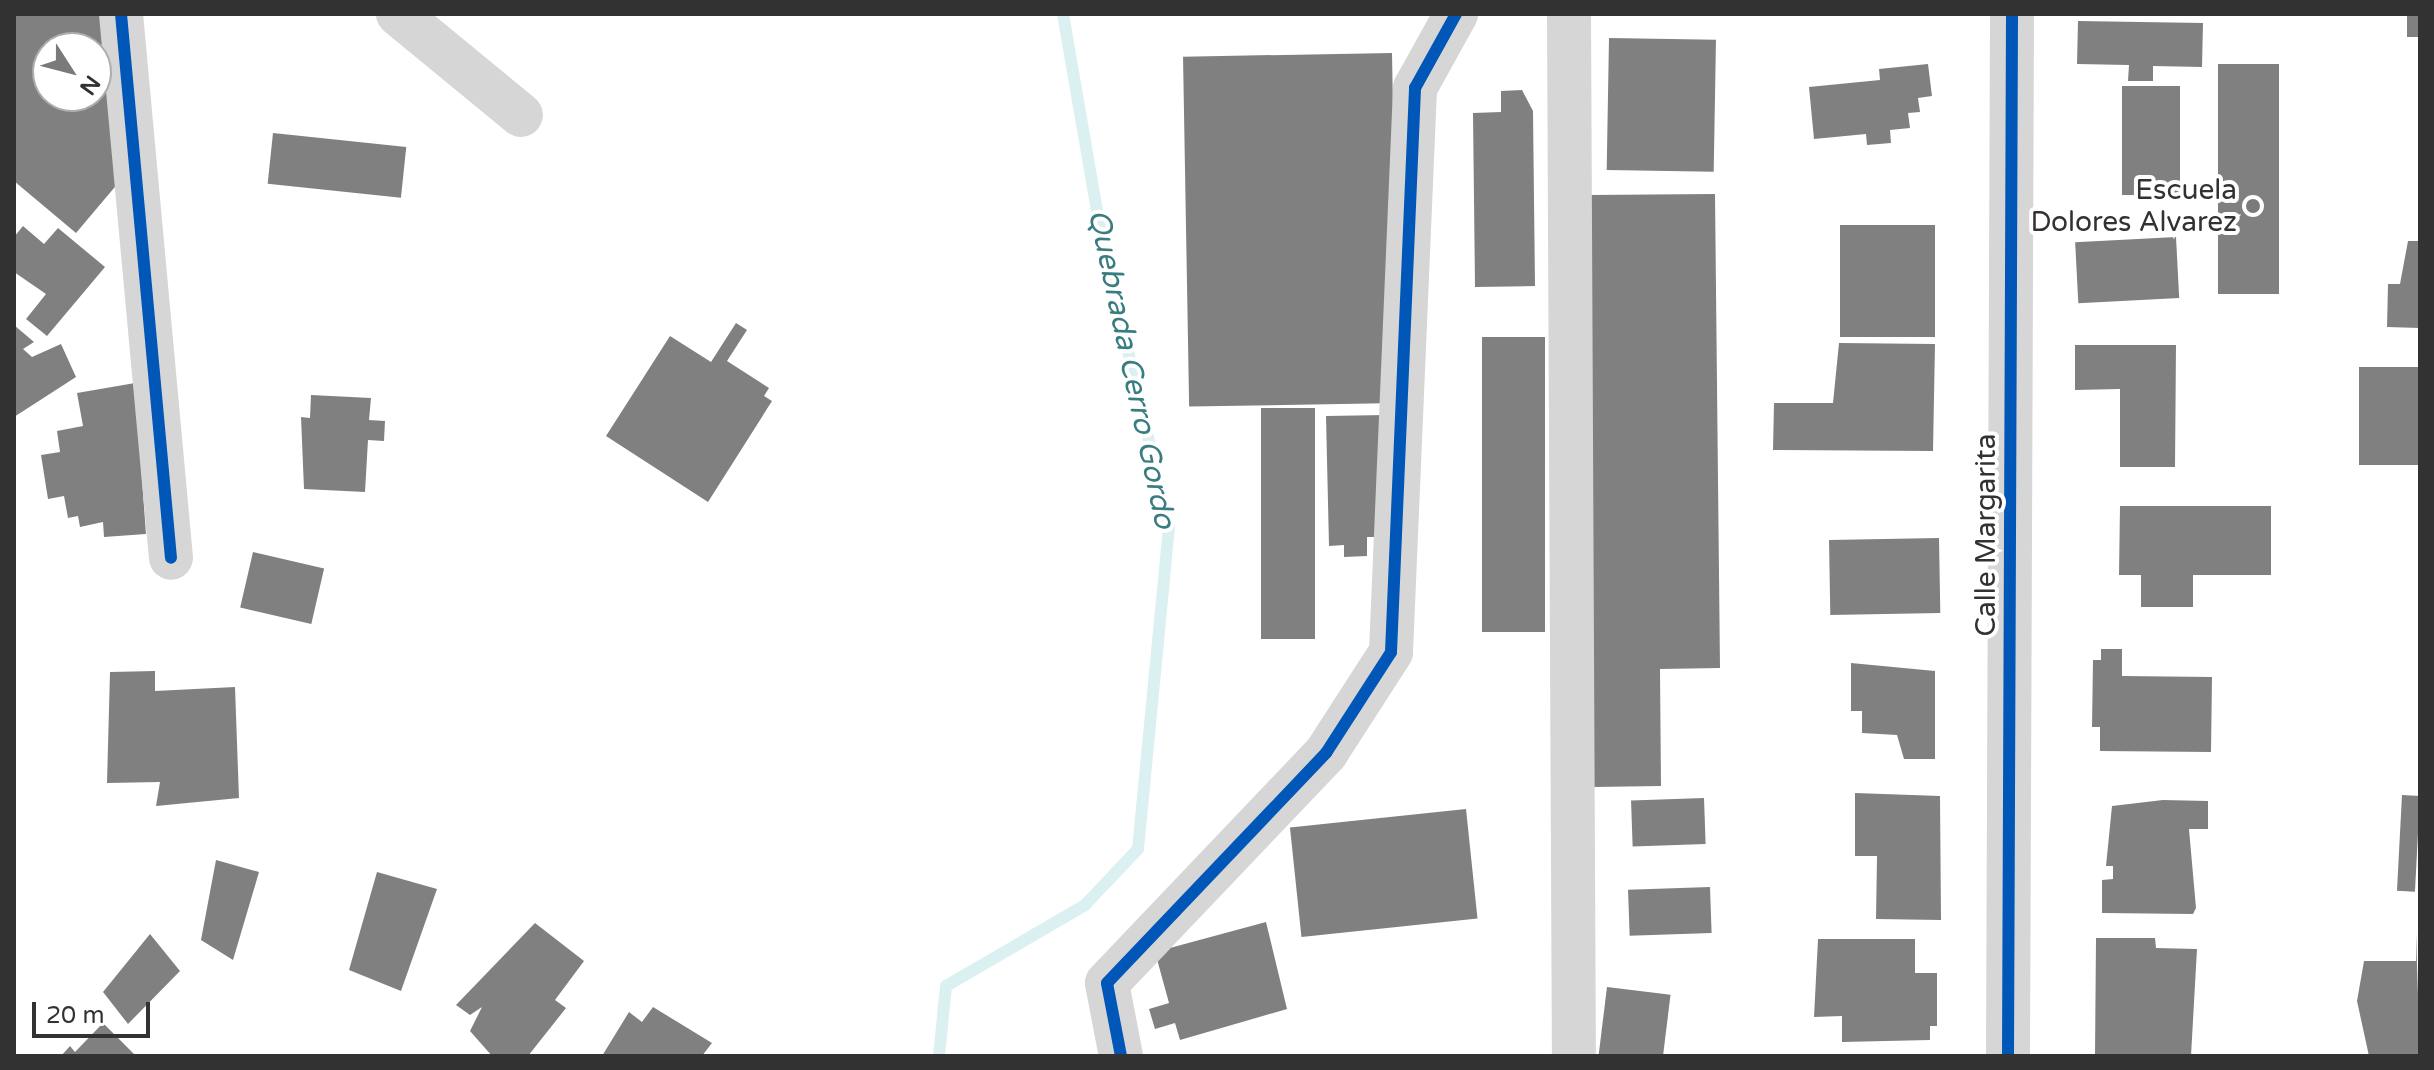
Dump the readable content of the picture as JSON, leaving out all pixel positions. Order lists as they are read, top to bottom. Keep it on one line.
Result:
{"streets":{"street":["Calle Margarita"]},"water":["Quebrada Cerro Gordo"],"places":["Escuela Dolores Alvarez"],"scale_bar":"20 m","north":"bottom right"}
